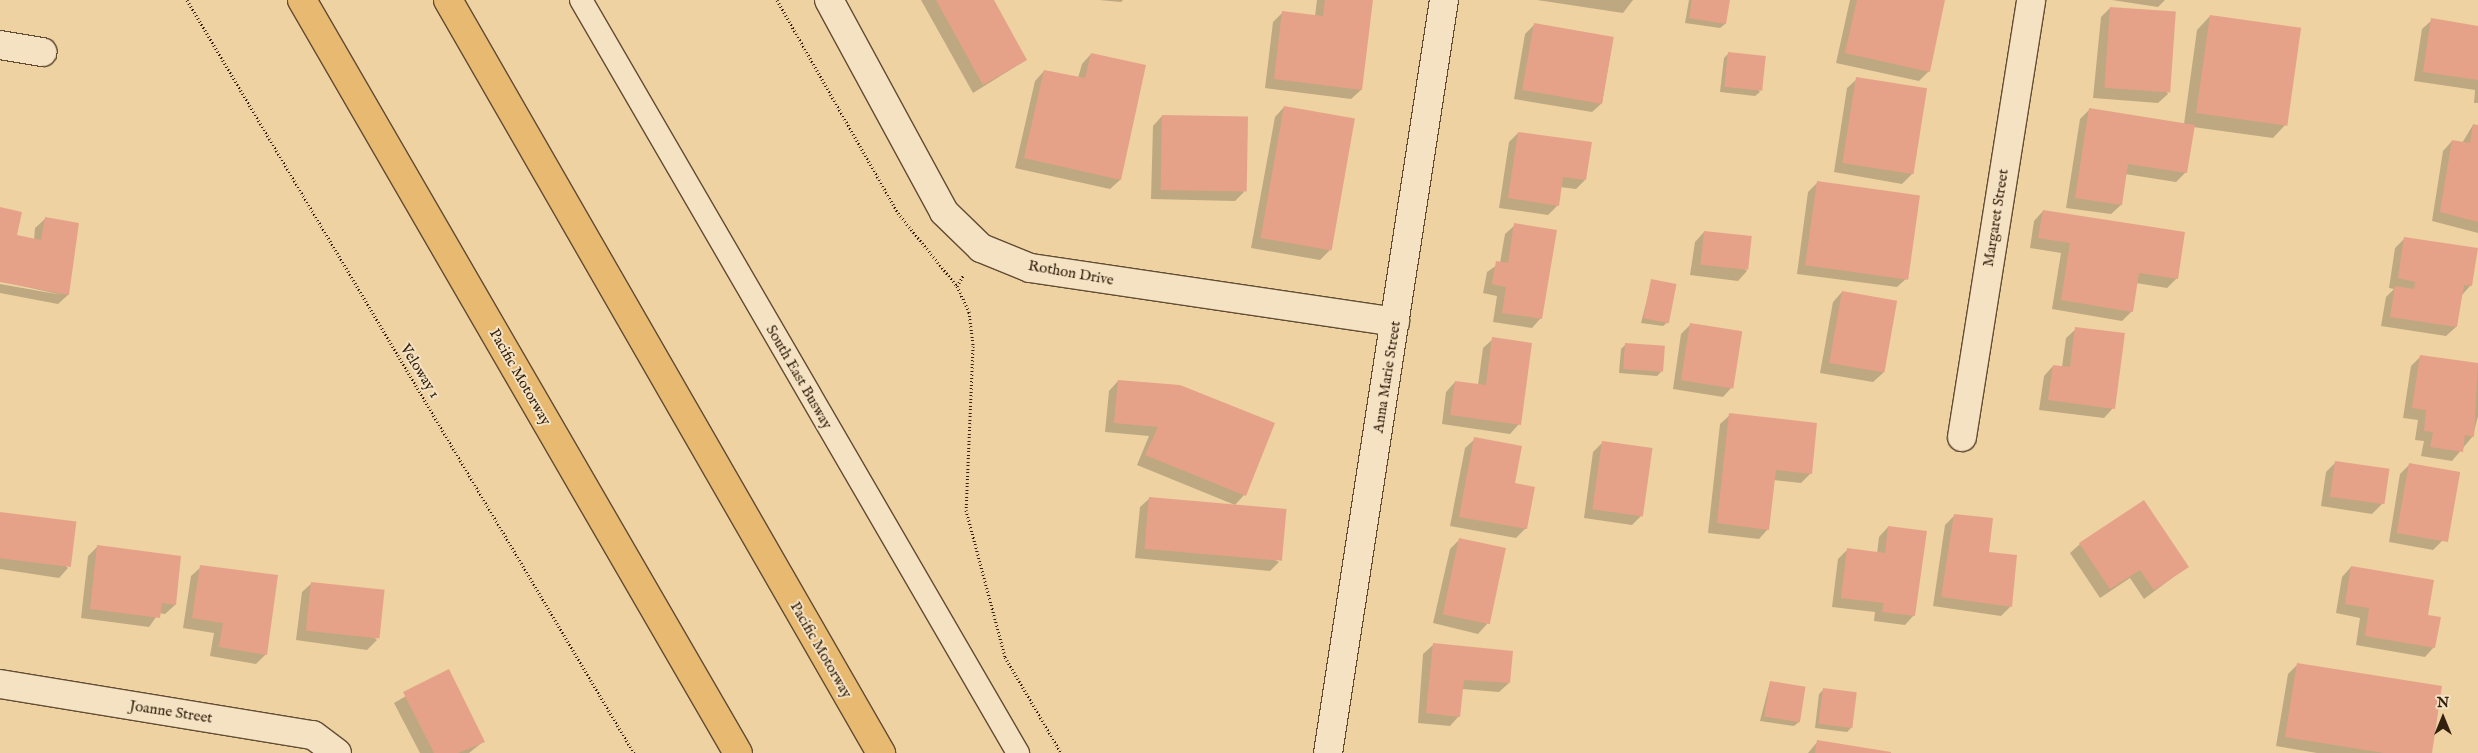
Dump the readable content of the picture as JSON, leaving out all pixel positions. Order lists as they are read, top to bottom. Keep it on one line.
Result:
{"streets":{"highway":["Pacific Motorway"],"street":["Margaret Street","Rothon Drive","Anna Marie Street","Joanne Street"],"lane":["South East Busway"],"path":["Veloway 1"]},"crossings":[["Rothon Drive","Anna Marie Street"]],"north":"top"}
